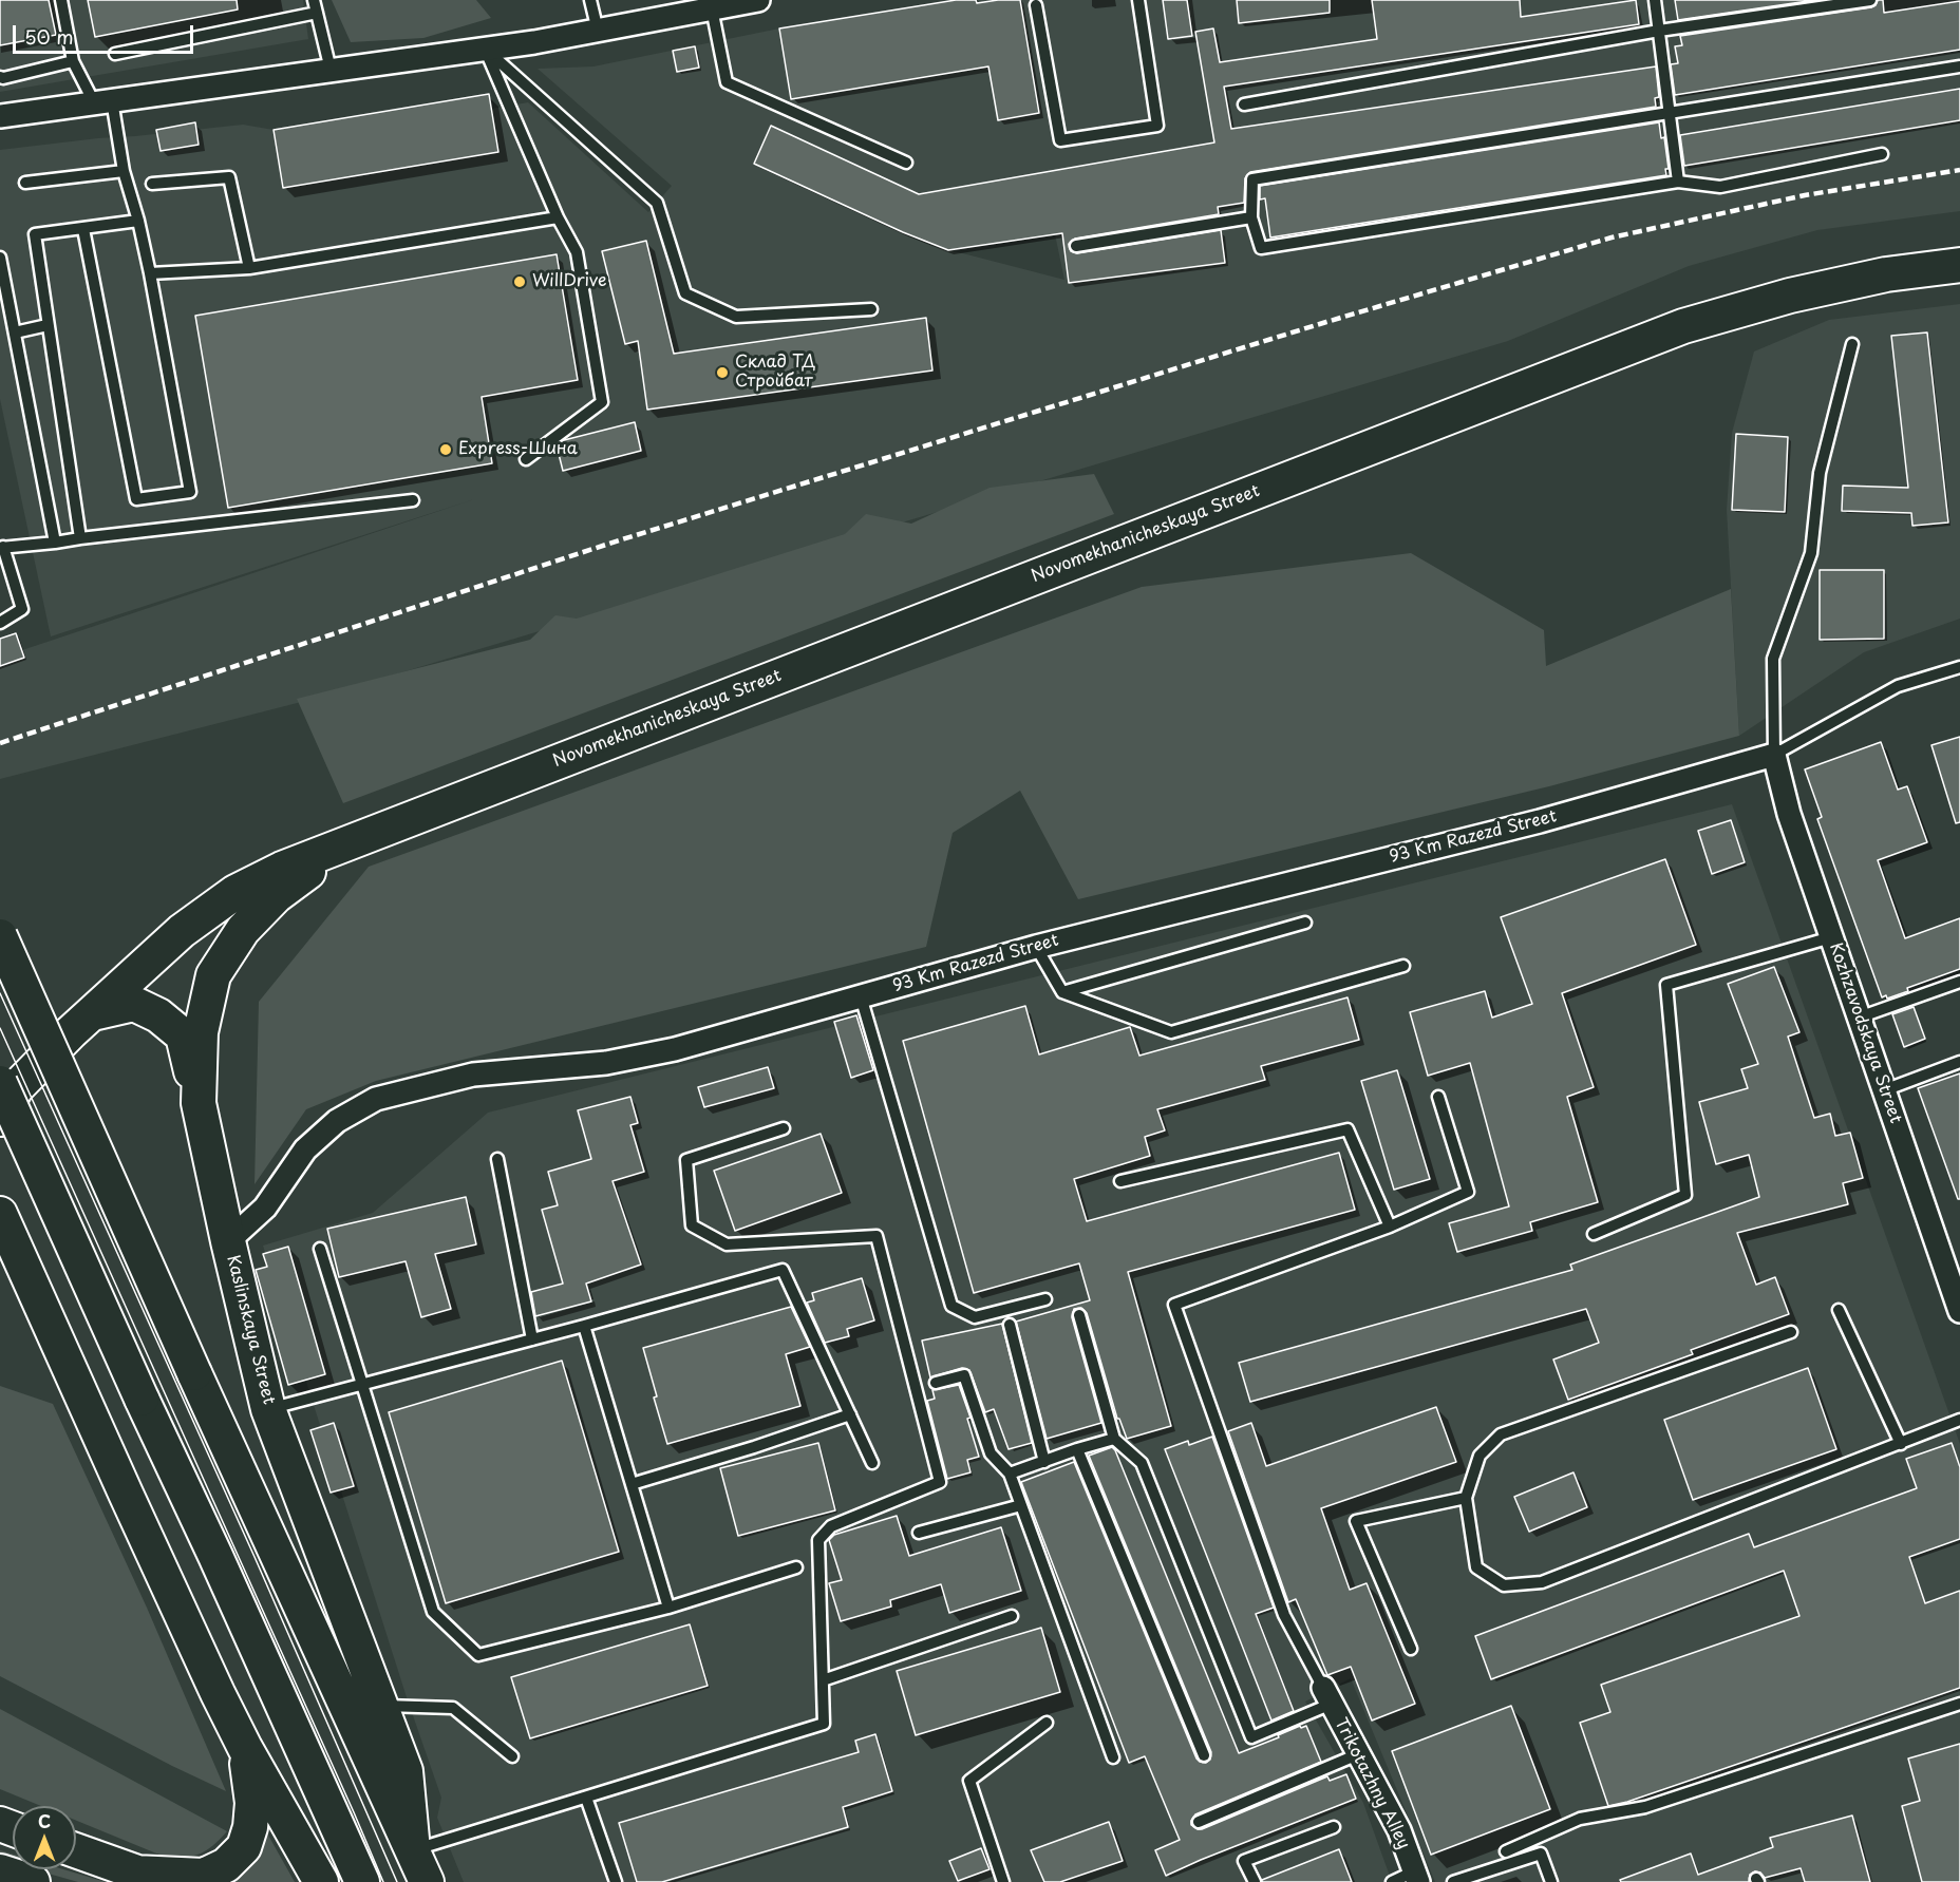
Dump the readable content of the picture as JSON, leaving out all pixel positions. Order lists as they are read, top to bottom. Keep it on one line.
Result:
{"streets":{"main road":["Novomekhanicheskaya Street","Kaslinskaya Street"],"street":["93 Km Razezd Street","Kozhzavodskaya Street","Trikotazhny Alley"]},"crossings":[["Novomekhanicheskaya Street","Kaslinskaya Street"],["93 Km Razezd Street","Kozhzavodskaya Street"],["93 Km Razezd Street","Kaslinskaya Street"]],"places":["WillDrive","Склад ТД Стройбат","Express-Шина"],"scale_bar":"50 m","north":"top"}
